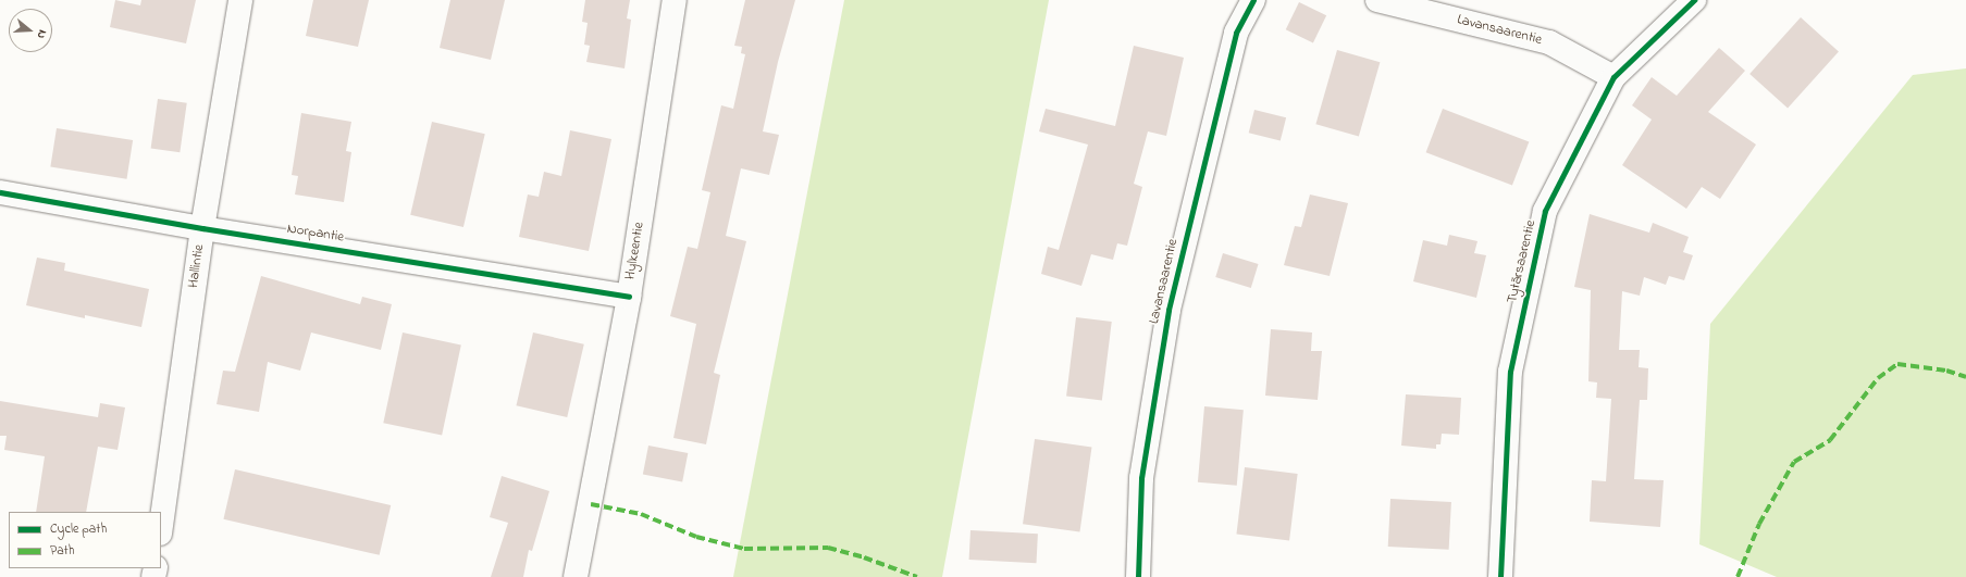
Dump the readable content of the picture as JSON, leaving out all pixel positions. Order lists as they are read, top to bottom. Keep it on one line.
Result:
{"streets":{"street":["Lavansaarentie","Norpantie","Hylkeentie","Tytärsaarentie","Hallintie"]},"crossings":[["Lavansaarentie","Tytärsaarentie"],["Norpantie","Hylkeentie"],["Norpantie","Hallintie"]],"legend":["Cycle path","Path"],"north":"right"}
